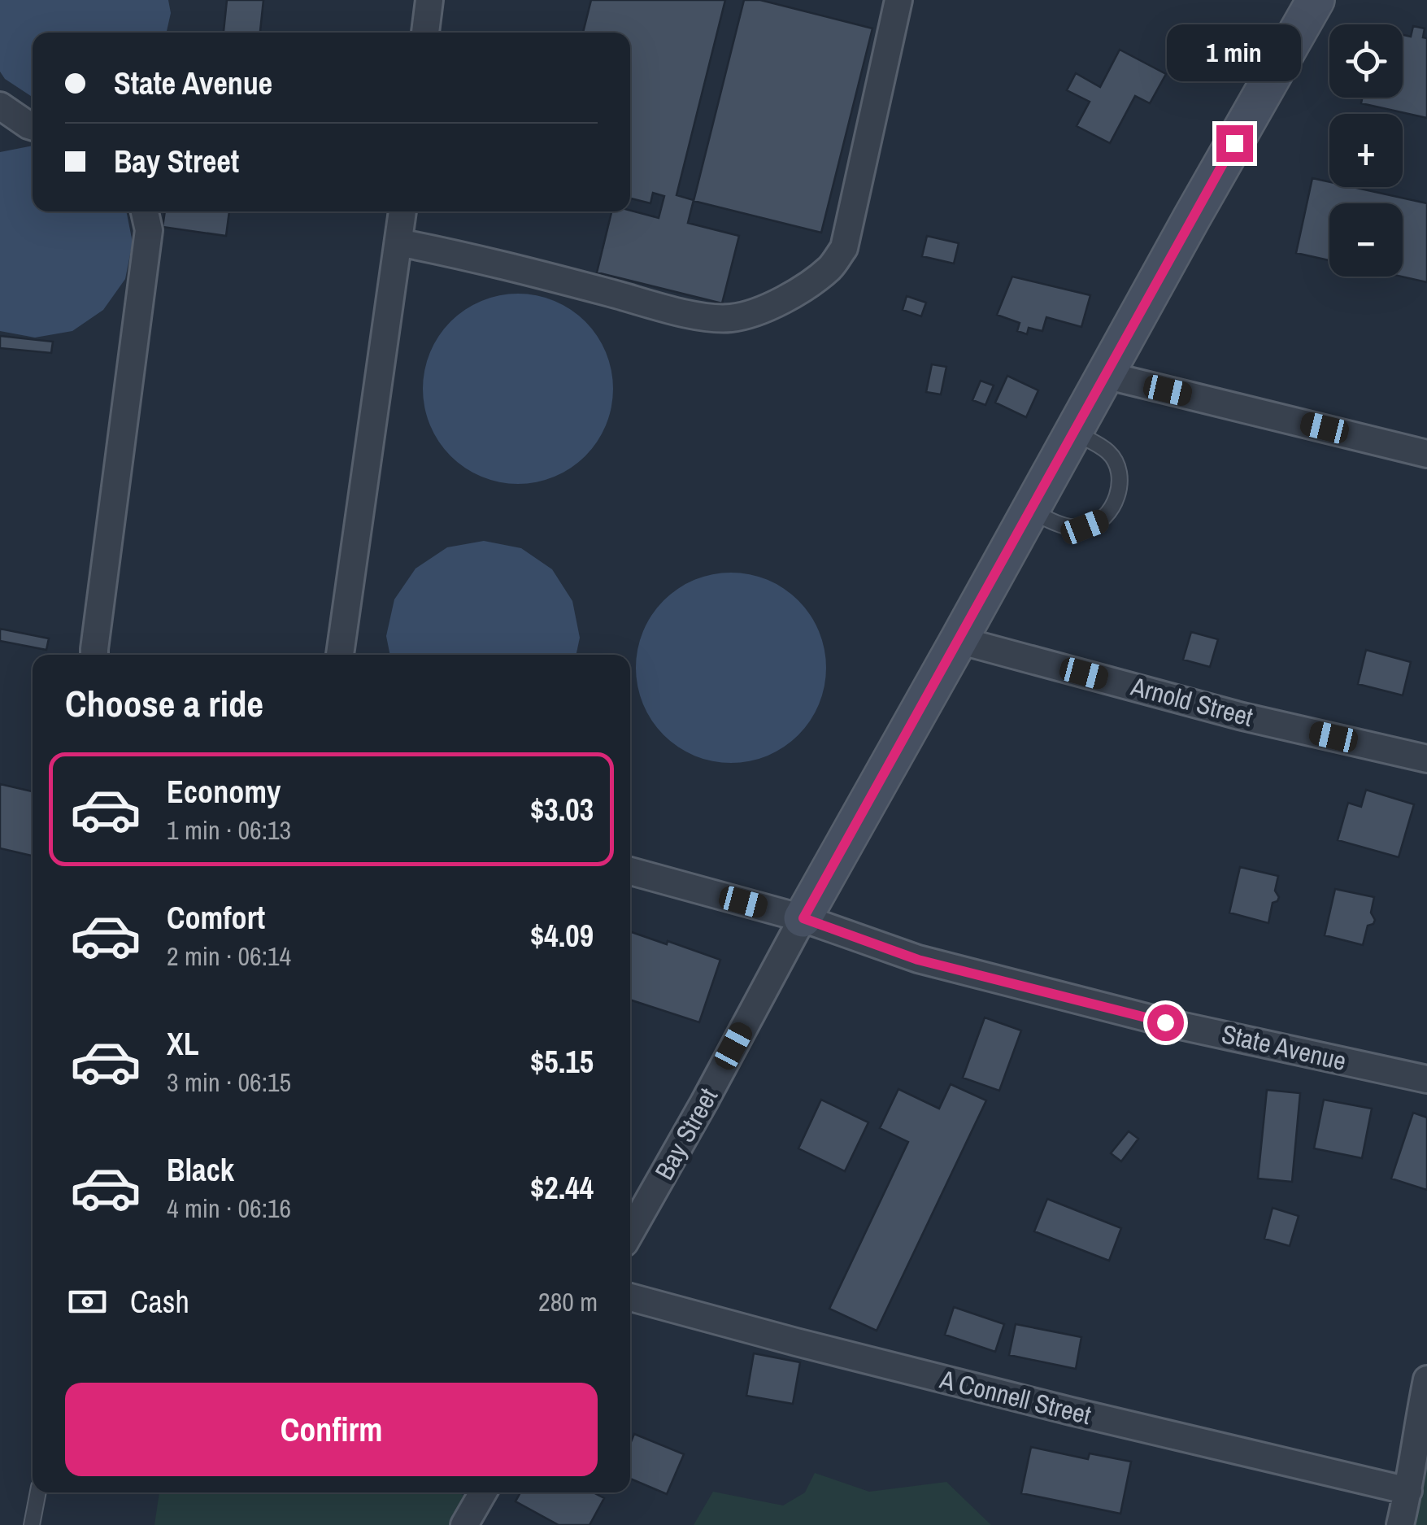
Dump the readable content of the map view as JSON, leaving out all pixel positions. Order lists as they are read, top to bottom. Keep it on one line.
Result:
{"streets":{"main road":["Bay Street"],"street":["Arnold Street","State Avenue","A Connell Street"]},"crossings":[["Arnold Street","Bay Street"],["State Avenue","Bay Street"]],"page":{"map_buttons":["+","−"],"bubble":"1 min","banner":["State Avenue","Bay Street"],"heading":"Choose a ride","list":[{"name":"Economy","note":"1 min · 06:13","value":"$3.03"},{"name":"Comfort","note":"2 min · 06:14","value":"$4.09"},{"name":"XL","note":"3 min · 06:15","value":"$5.15"},{"name":"Black","note":"4 min · 06:16","value":"$2.44"}],"pay":["Cash","280 m"],"buttons":"Confirm"}}
